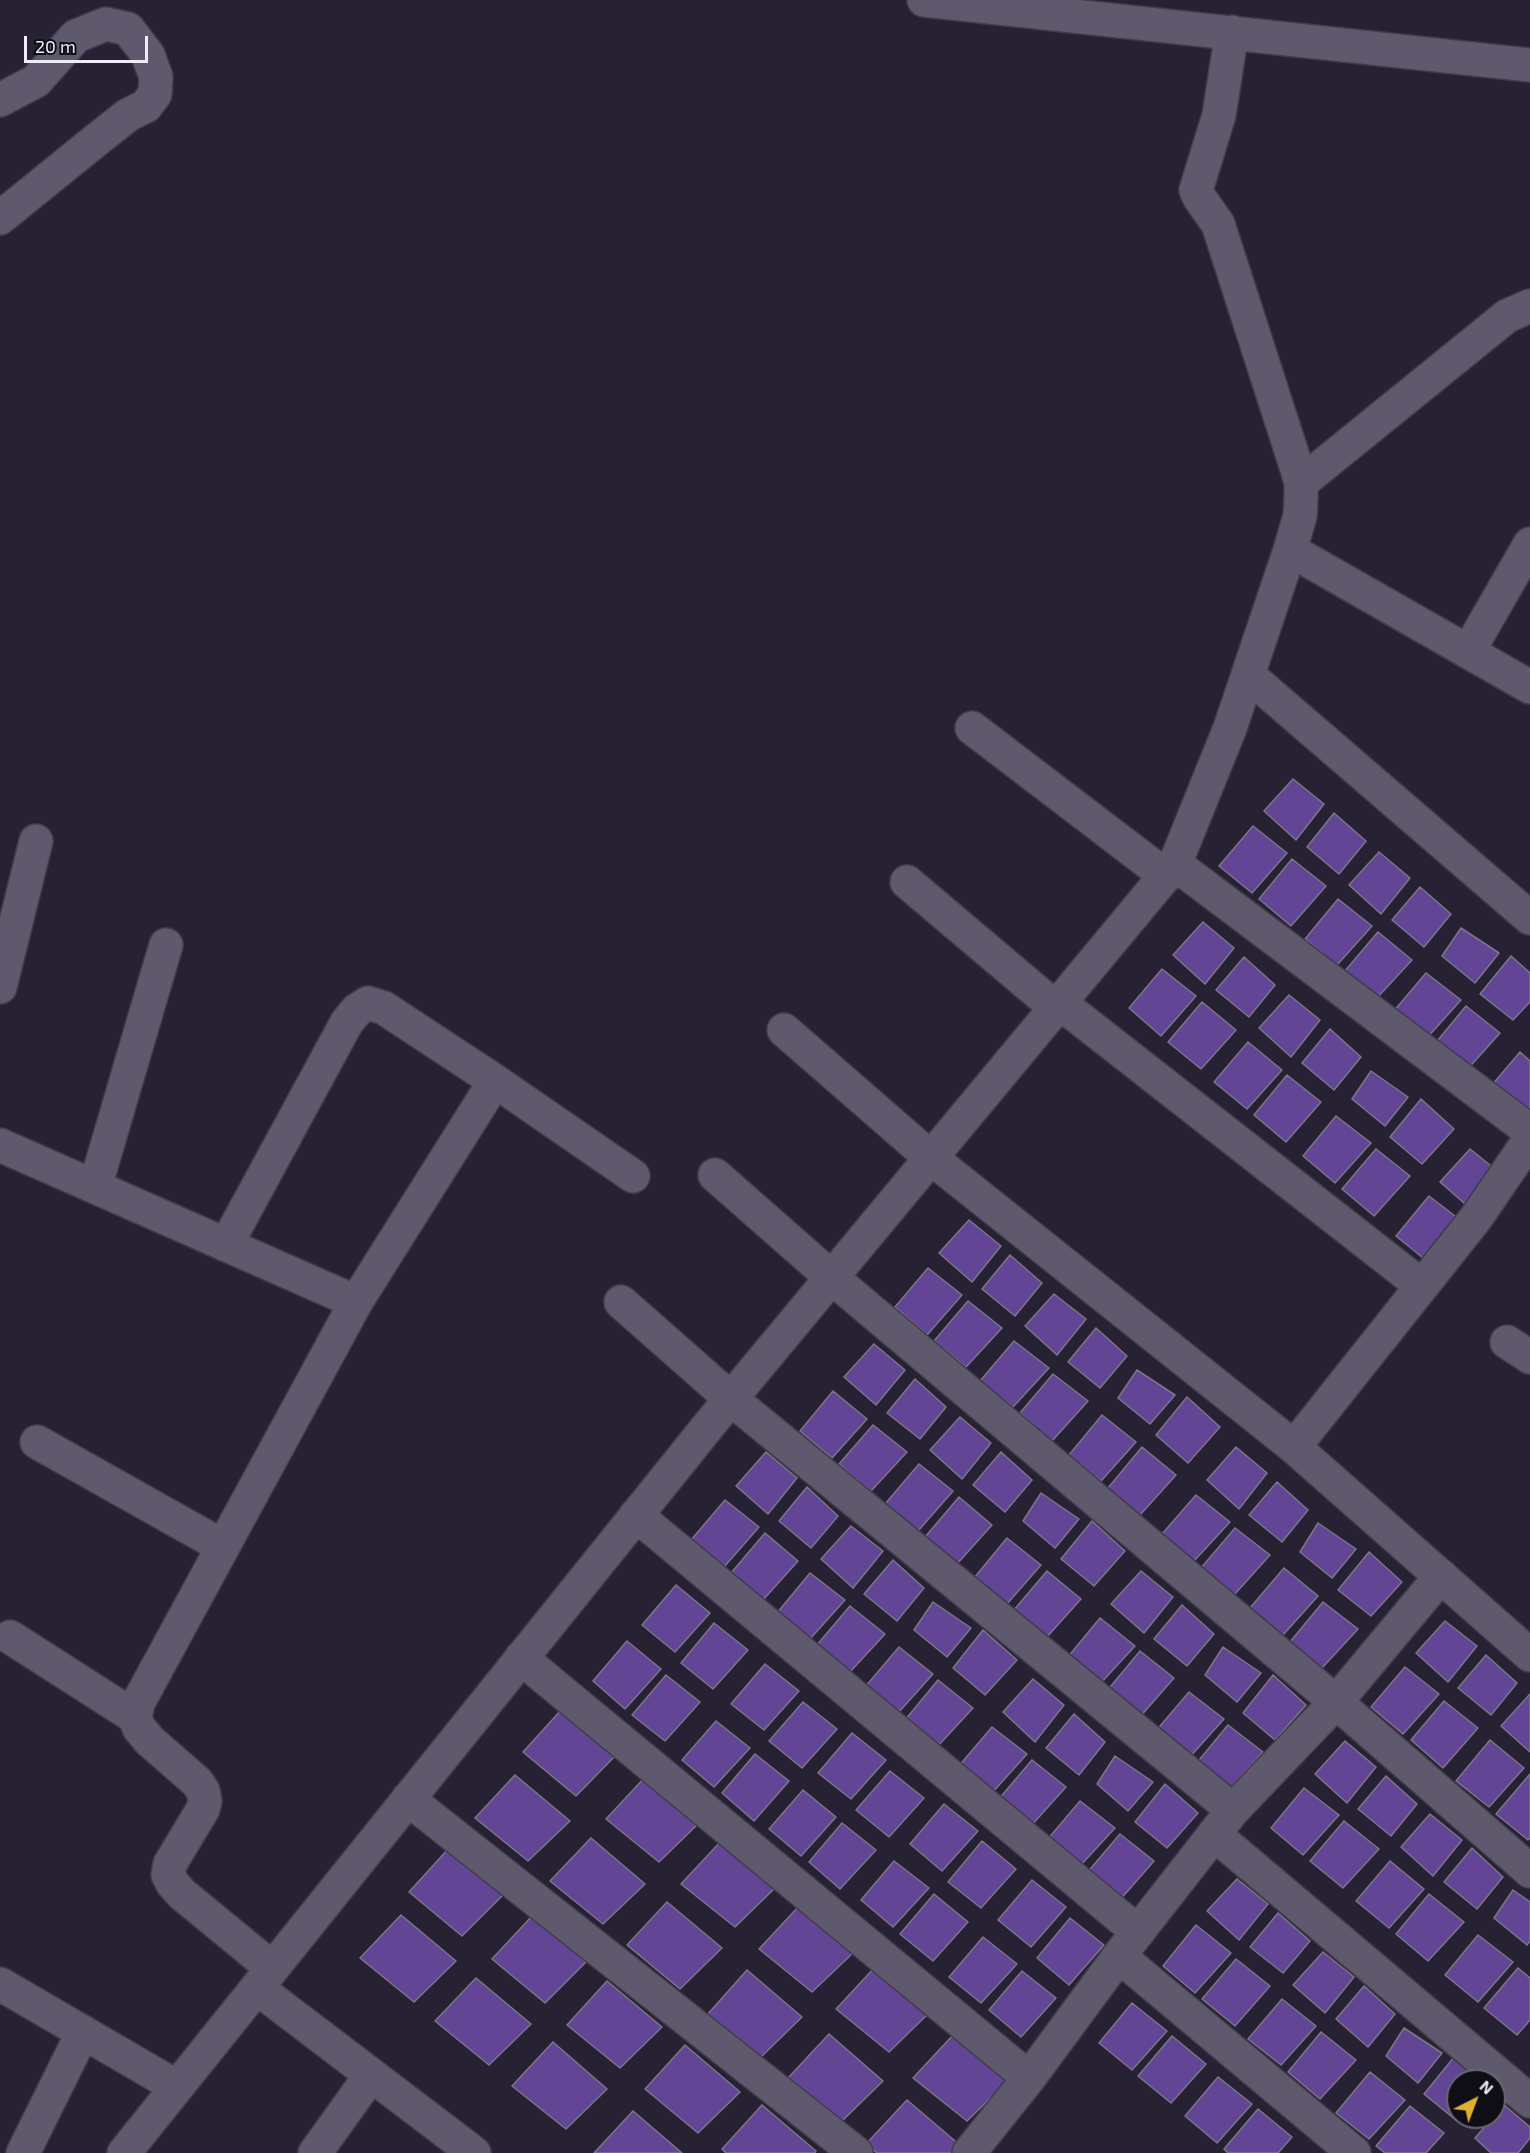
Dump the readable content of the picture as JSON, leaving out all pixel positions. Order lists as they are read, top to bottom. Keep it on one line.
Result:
{"scale_bar":"20 m","north":"top right"}
